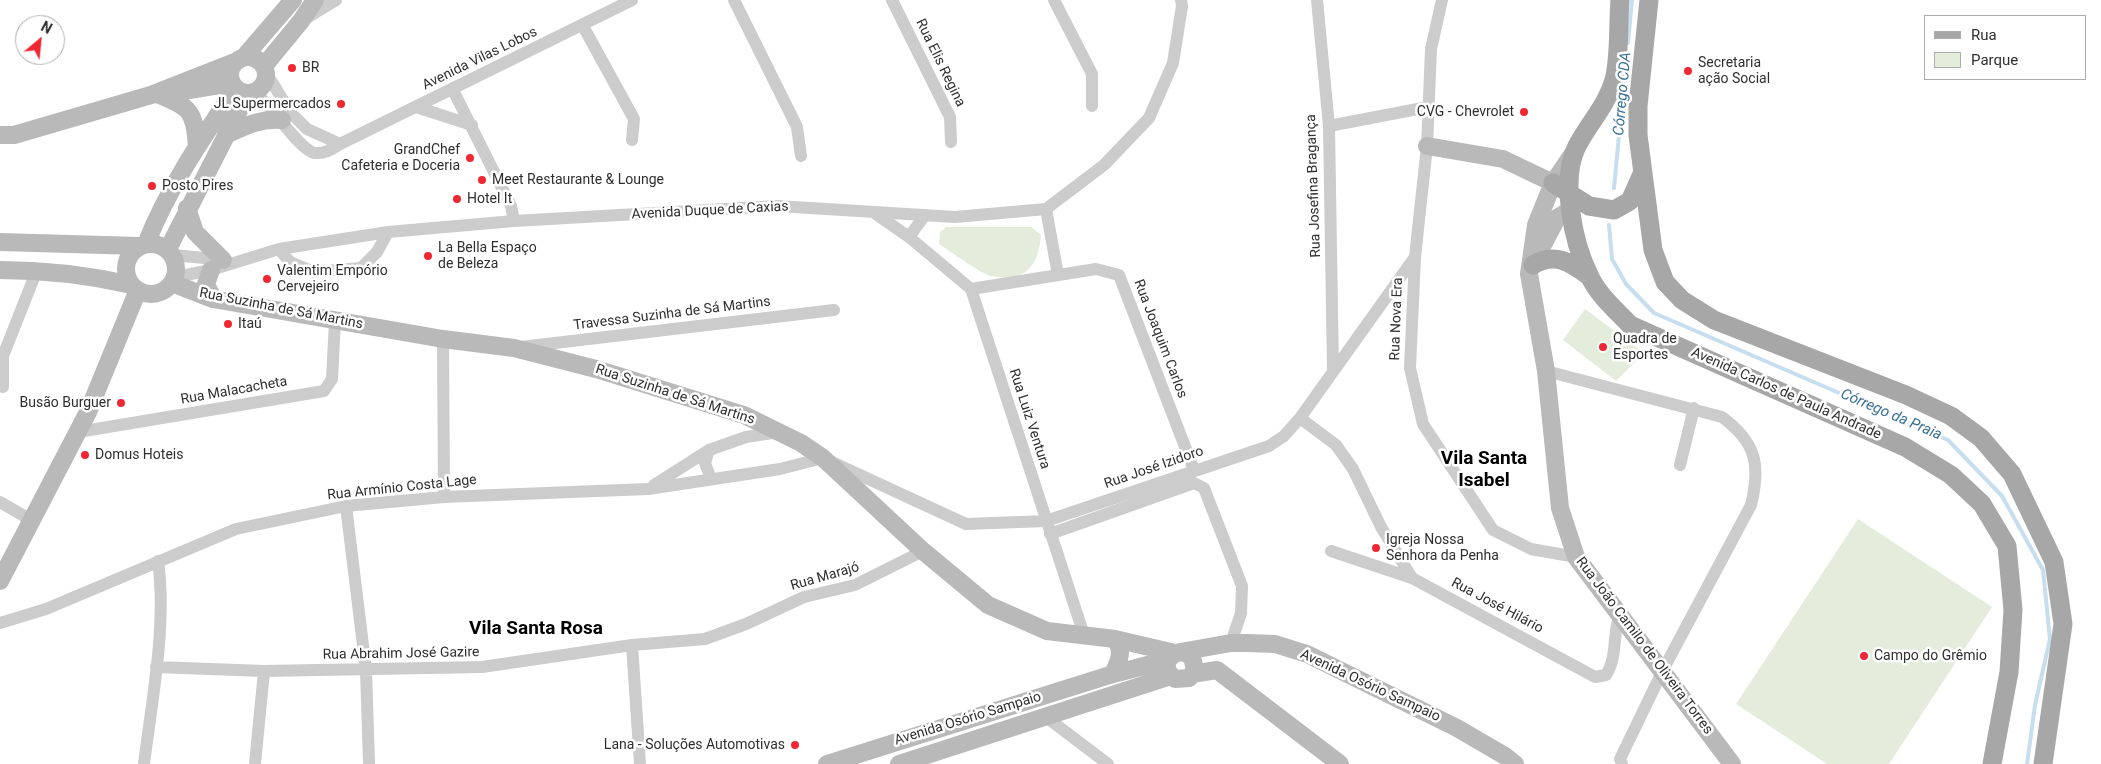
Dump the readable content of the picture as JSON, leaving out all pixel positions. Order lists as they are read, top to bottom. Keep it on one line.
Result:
{"streets":{"main road":["Avenida Carlos de Paula Andrade"],"street":["Avenida Vilas Lobos","Rua Elis Regina","Rua Josefina Bragança","Avenida Duque de Caxias","Rua Suzinha de Sá Martins","Travessa Suzinha de Sá Martins","Rua Nova Era","Rua Joaquim Carlos","Rua Malacacheta","Rua Luiz Ventura","Rua José Izidoro","Rua Armínio Costa Lage","Rua Marajó","Rua José Hilário","Rua João Camilo de Oliveira Torres","Rua Abrahim José Gazire","Avenida Osório Sampaio"]},"crossings":[["Rua Josefina Bragança","Rua José Izidoro"],["Avenida Duque de Caxias","Rua Suzinha de Sá Martins"],["Rua Suzinha de Sá Martins","Travessa Suzinha de Sá Martins"],["Rua Suzinha de Sá Martins","Rua Malacacheta"],["Rua Suzinha de Sá Martins","Rua Luiz Ventura"],["Rua Suzinha de Sá Martins","Rua José Izidoro"],["Rua Suzinha de Sá Martins","Rua Armínio Costa Lage"],["Rua Suzinha de Sá Martins","Rua Marajó"],["Rua Suzinha de Sá Martins","Avenida Osório Sampaio"],["Rua Nova Era","Rua José Izidoro"],["Rua Nova Era","Rua João Camilo de Oliveira Torres"],["Rua Joaquim Carlos","Rua Luiz Ventura"],["Rua Joaquim Carlos","Rua José Izidoro"],["Avenida Carlos de Paula Andrade","Rua João Camilo de Oliveira Torres"],["Rua Luiz Ventura","Rua José Izidoro"],["Rua José Izidoro","Rua Armínio Costa Lage"],["Rua Marajó","Rua Abrahim José Gazire"],["Rua José Hilário","Rua João Camilo de Oliveira Torres"]],"districts":["Vila Santa Isabel","Vila Santa Rosa"],"water":["Córrego CDA","Córrego da Praia"],"places":["BR","Secretaria ação Social","JL Supermercados","CVG - Chevrolet","GrandChef Cafeteria e Doceria","Meet Restaurante & Lounge","Posto Pires","Hotel It","La Bella Espaço de Beleza","Valentim Empório Cervejeiro","Itaú","Quadra de Esportes","Busão Burguer","Domus Hoteis","Igreja Nossa Senhora da Penha","Campo do Grêmio","Lana - Soluções Automotivas"],"legend":["Rua","Parque"],"north":"top right"}
